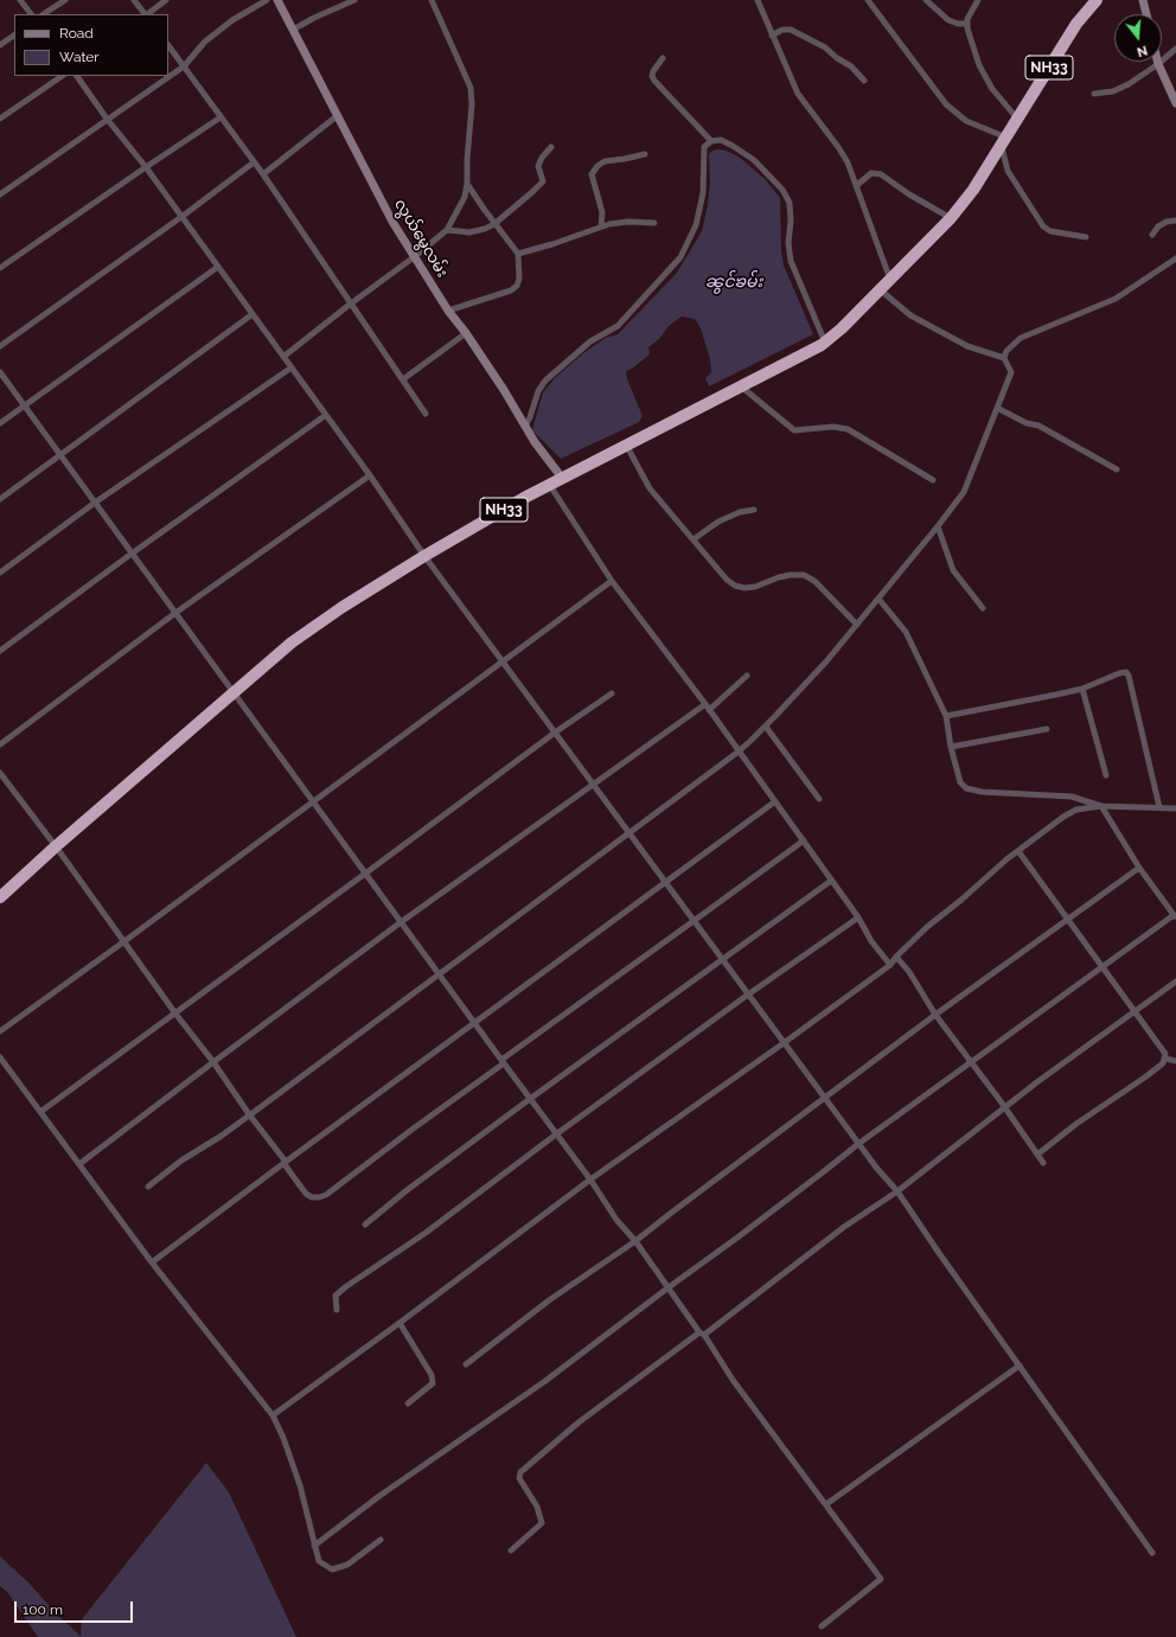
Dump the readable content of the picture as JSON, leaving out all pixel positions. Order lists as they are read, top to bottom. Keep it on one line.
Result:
{"streets":{"highway":["NH33"],"street":["လွယ်မွေလမ်း"]},"crossings":[["NH33","လွယ်မွေလမ်း"]],"water":["ၼွင်ၶမ်း"],"legend":["Road","Water"],"scale_bar":"100 m","north":"bottom"}
